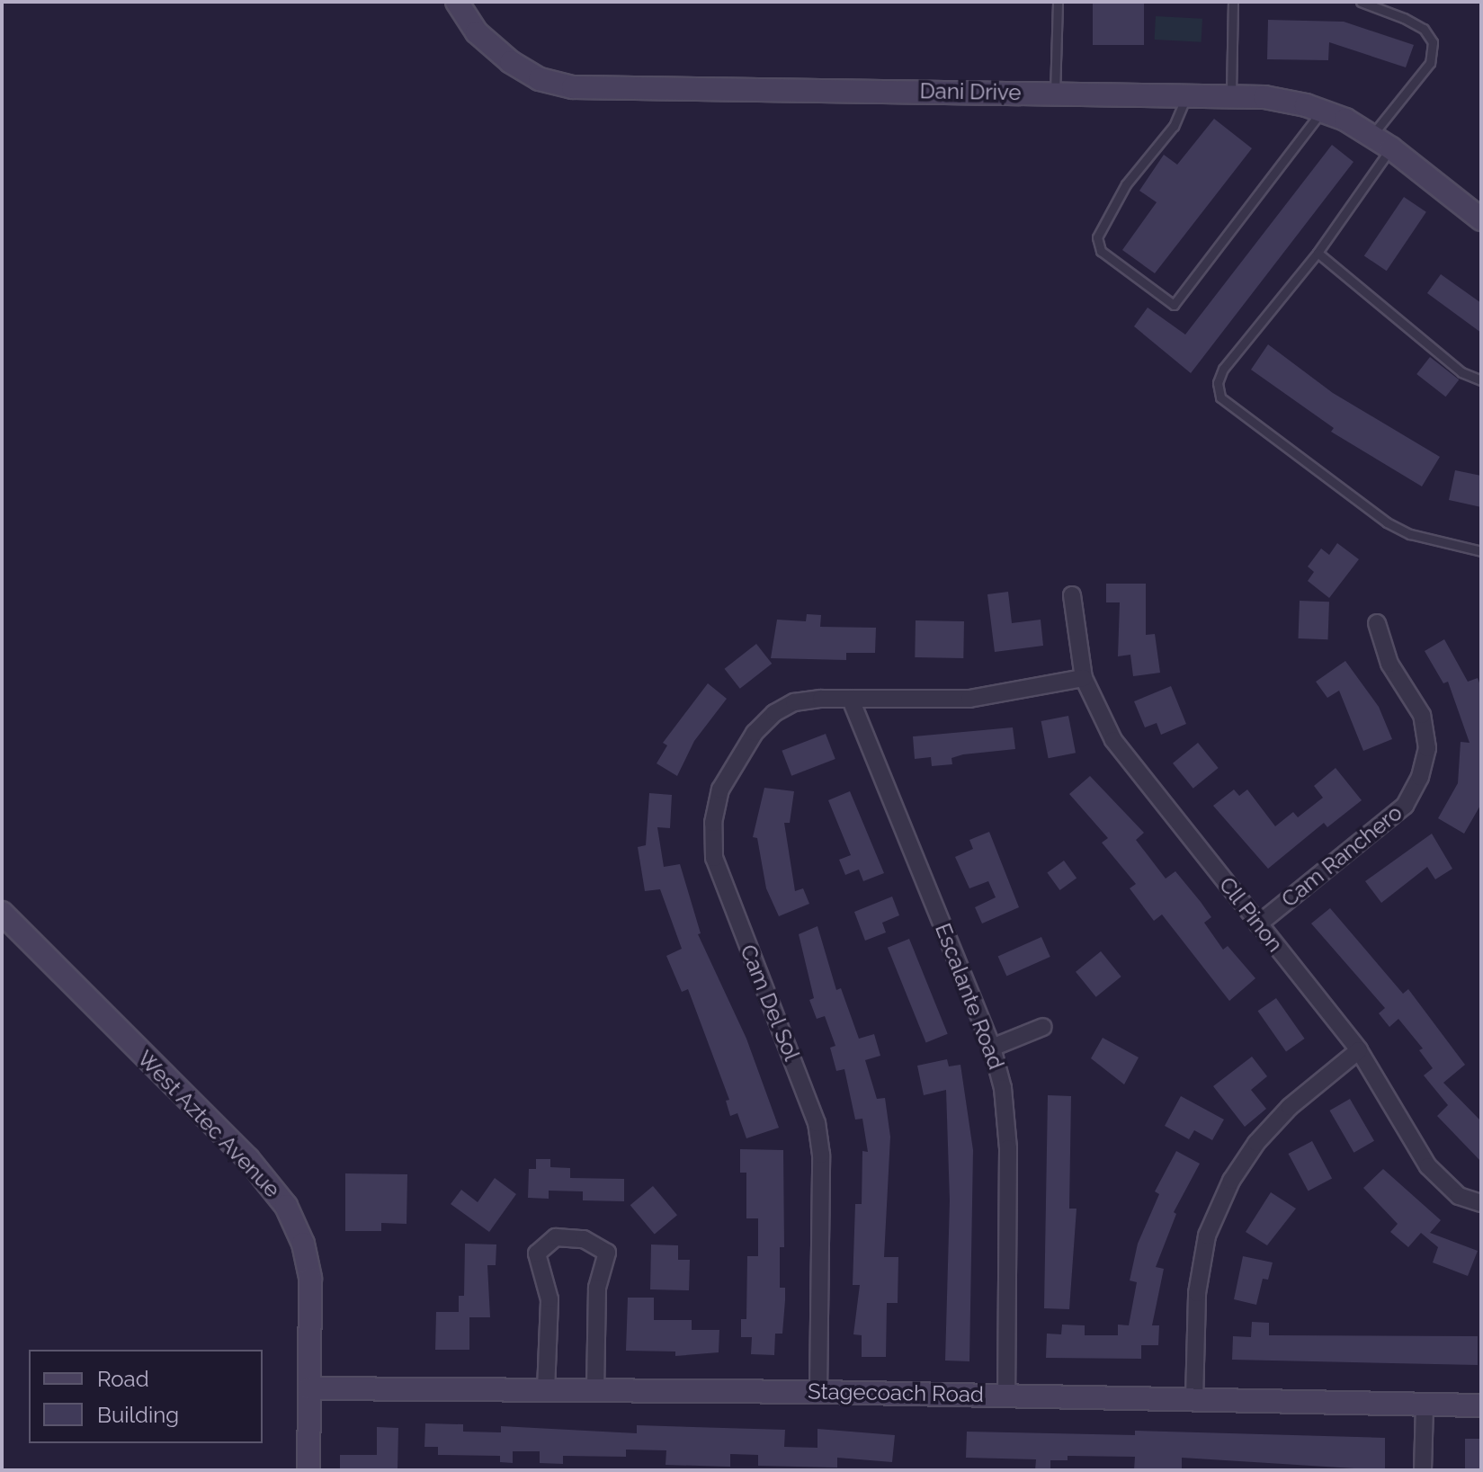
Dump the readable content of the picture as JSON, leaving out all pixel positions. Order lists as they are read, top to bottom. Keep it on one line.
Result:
{"streets":{"street":["Dani Drive","Cam Ranchero","Cll Pinon","Escalante Road","Cam Del Sol","West Aztec Avenue","Stagecoach Road"]},"crossings":[["Cam Ranchero","Cll Pinon"],["Cll Pinon","Cam Del Sol"],["Escalante Road","Cam Del Sol"],["Escalante Road","Stagecoach Road"],["Cam Del Sol","Stagecoach Road"],["West Aztec Avenue","Stagecoach Road"]],"legend":["Road","Building"]}
